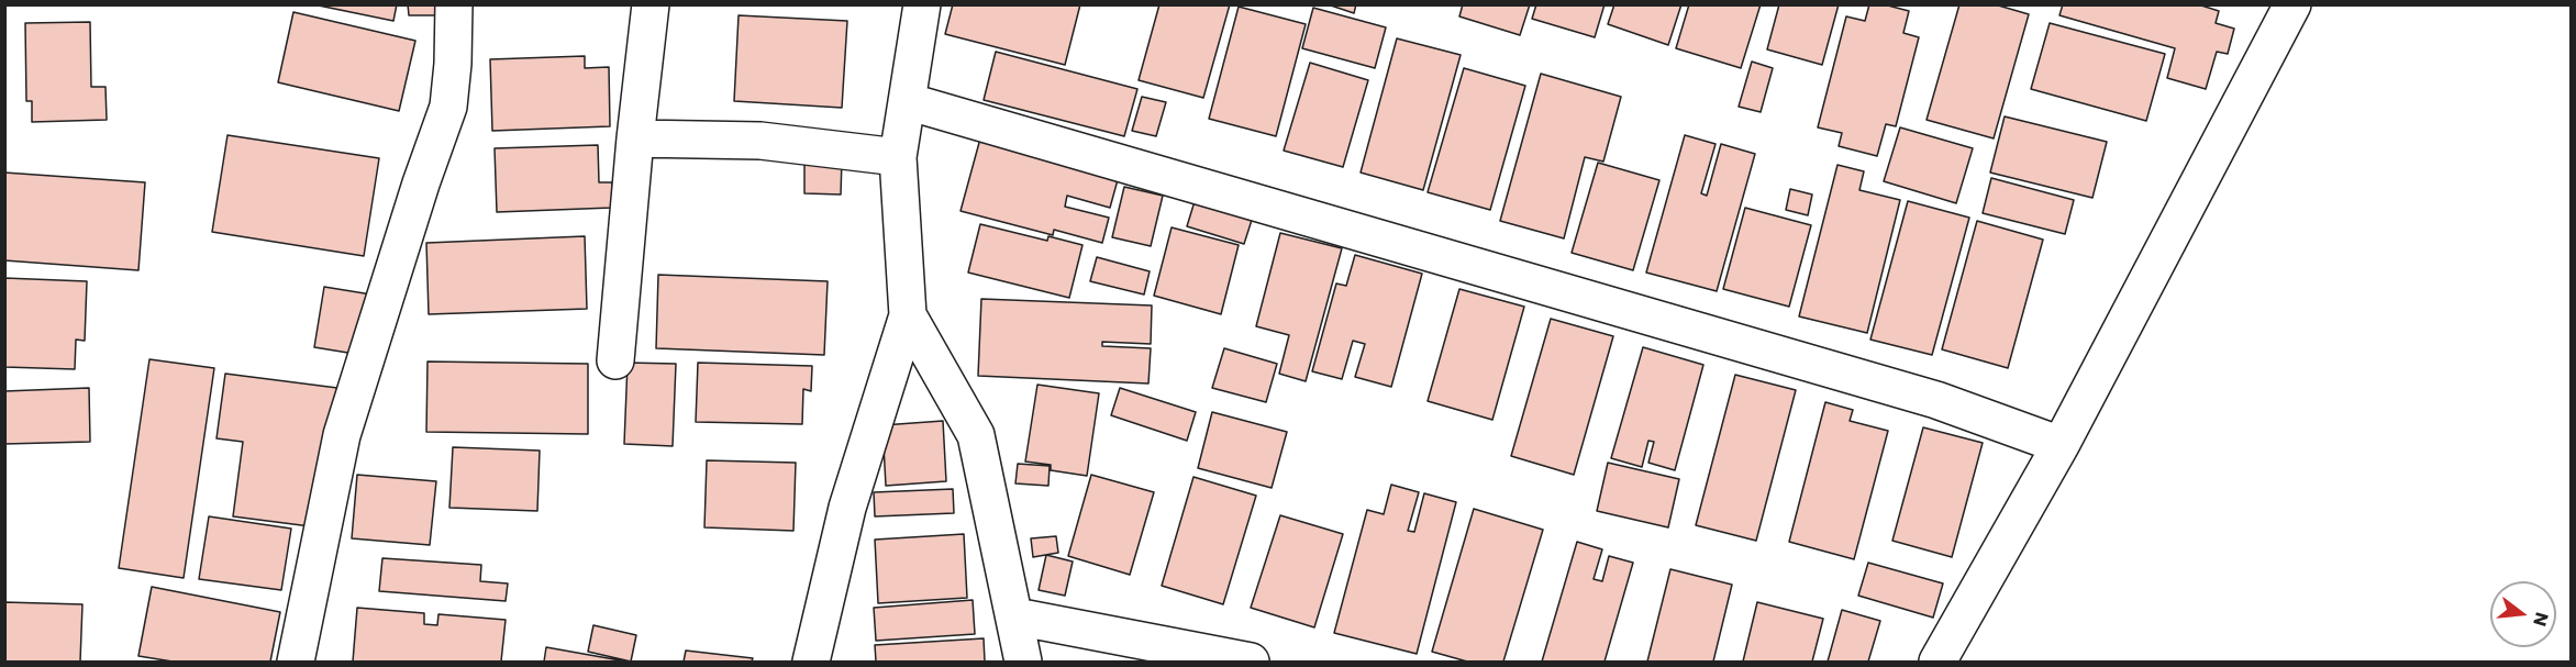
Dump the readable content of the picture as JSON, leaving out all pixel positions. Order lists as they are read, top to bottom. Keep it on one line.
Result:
{"north":"right"}
